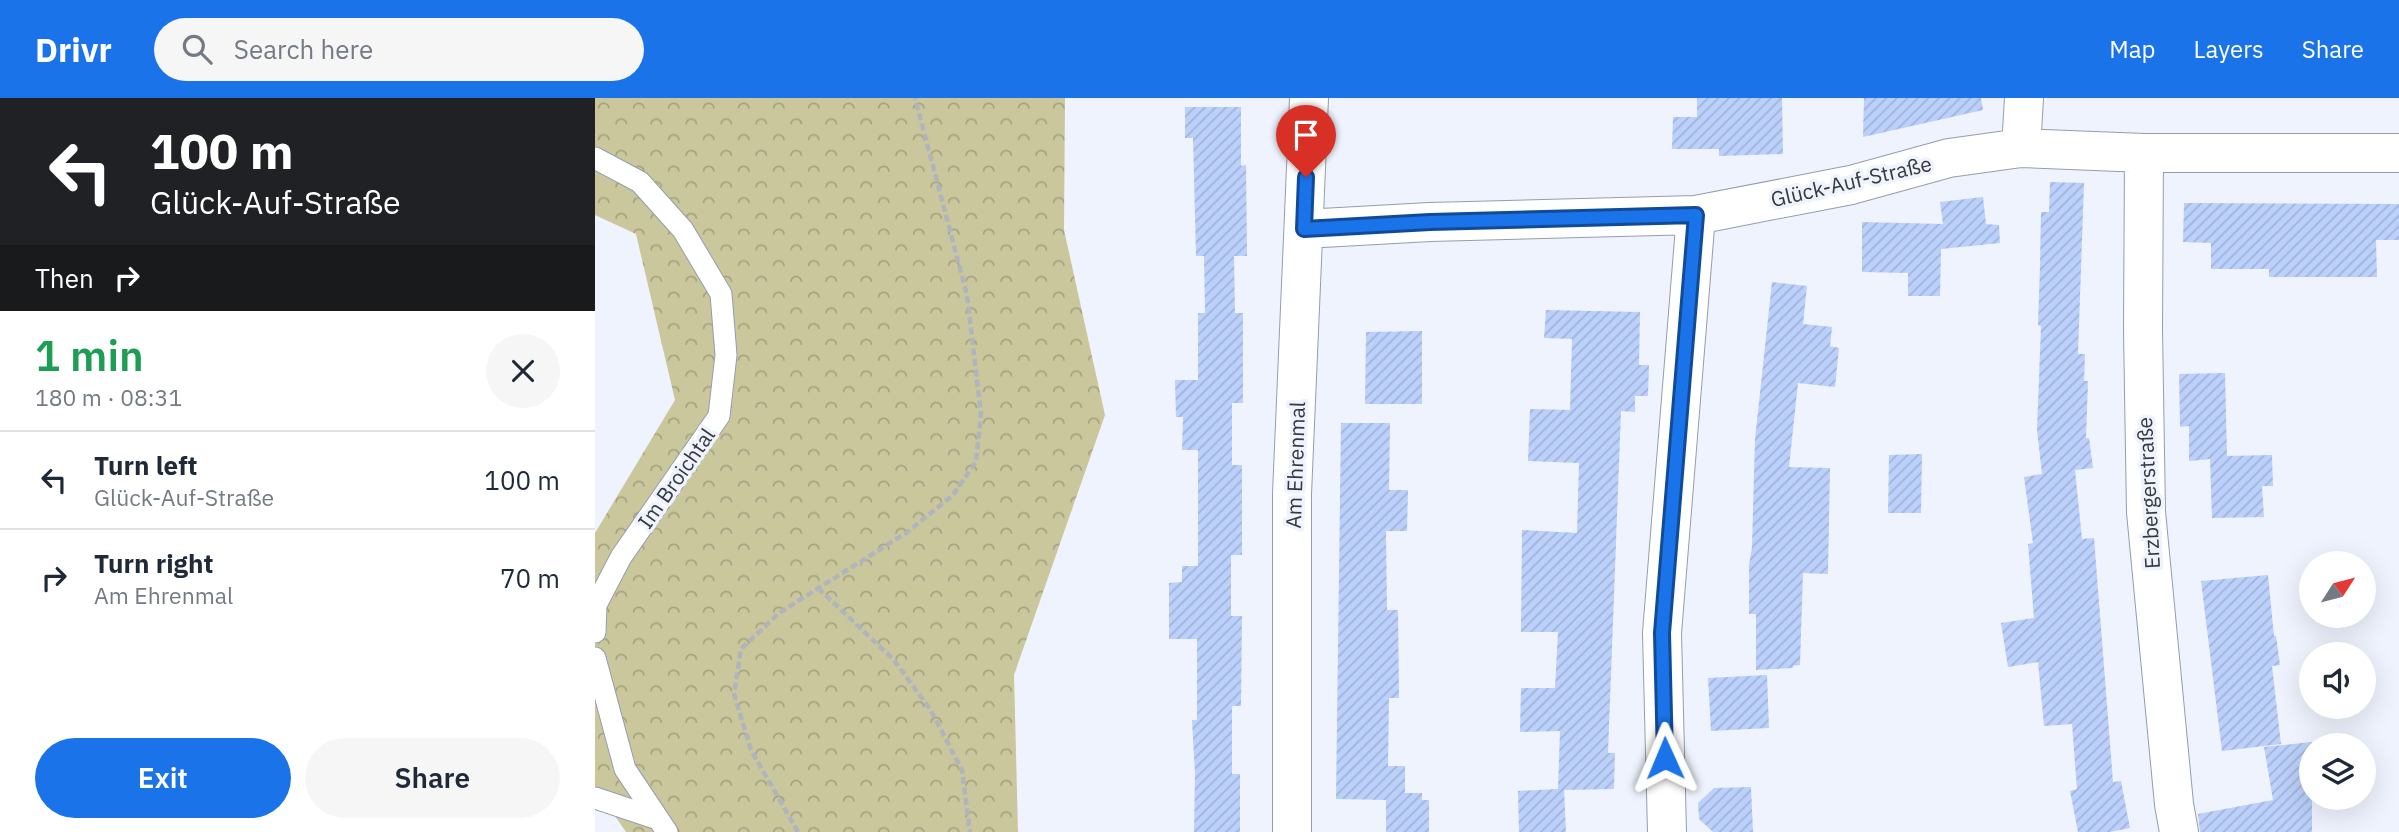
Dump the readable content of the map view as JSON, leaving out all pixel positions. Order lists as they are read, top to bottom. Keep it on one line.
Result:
{"streets":{"street":["Glück-Auf-Straße","Am Ehrenmal","Erzbergerstraße"],"lane":["Im Broichtal"]},"crossings":[["Glück-Auf-Straße","Am Ehrenmal"],["Glück-Auf-Straße","Erzbergerstraße"]],"north":"top right","page":{"header":"Drivr","search":"Search here","nav":["Map","Layers","Share"],"turn":["100 m","Glück-Auf-Straße"],"then":"Then","heading":["1 min","180 m · 08:31"],"list":[{"name":"Turn left","note":"Glück-Auf-Straße","value":"100 m"},{"name":"Turn right","note":"Am Ehrenmal","value":"70 m"}],"buttons":["Exit","Share"]}}
